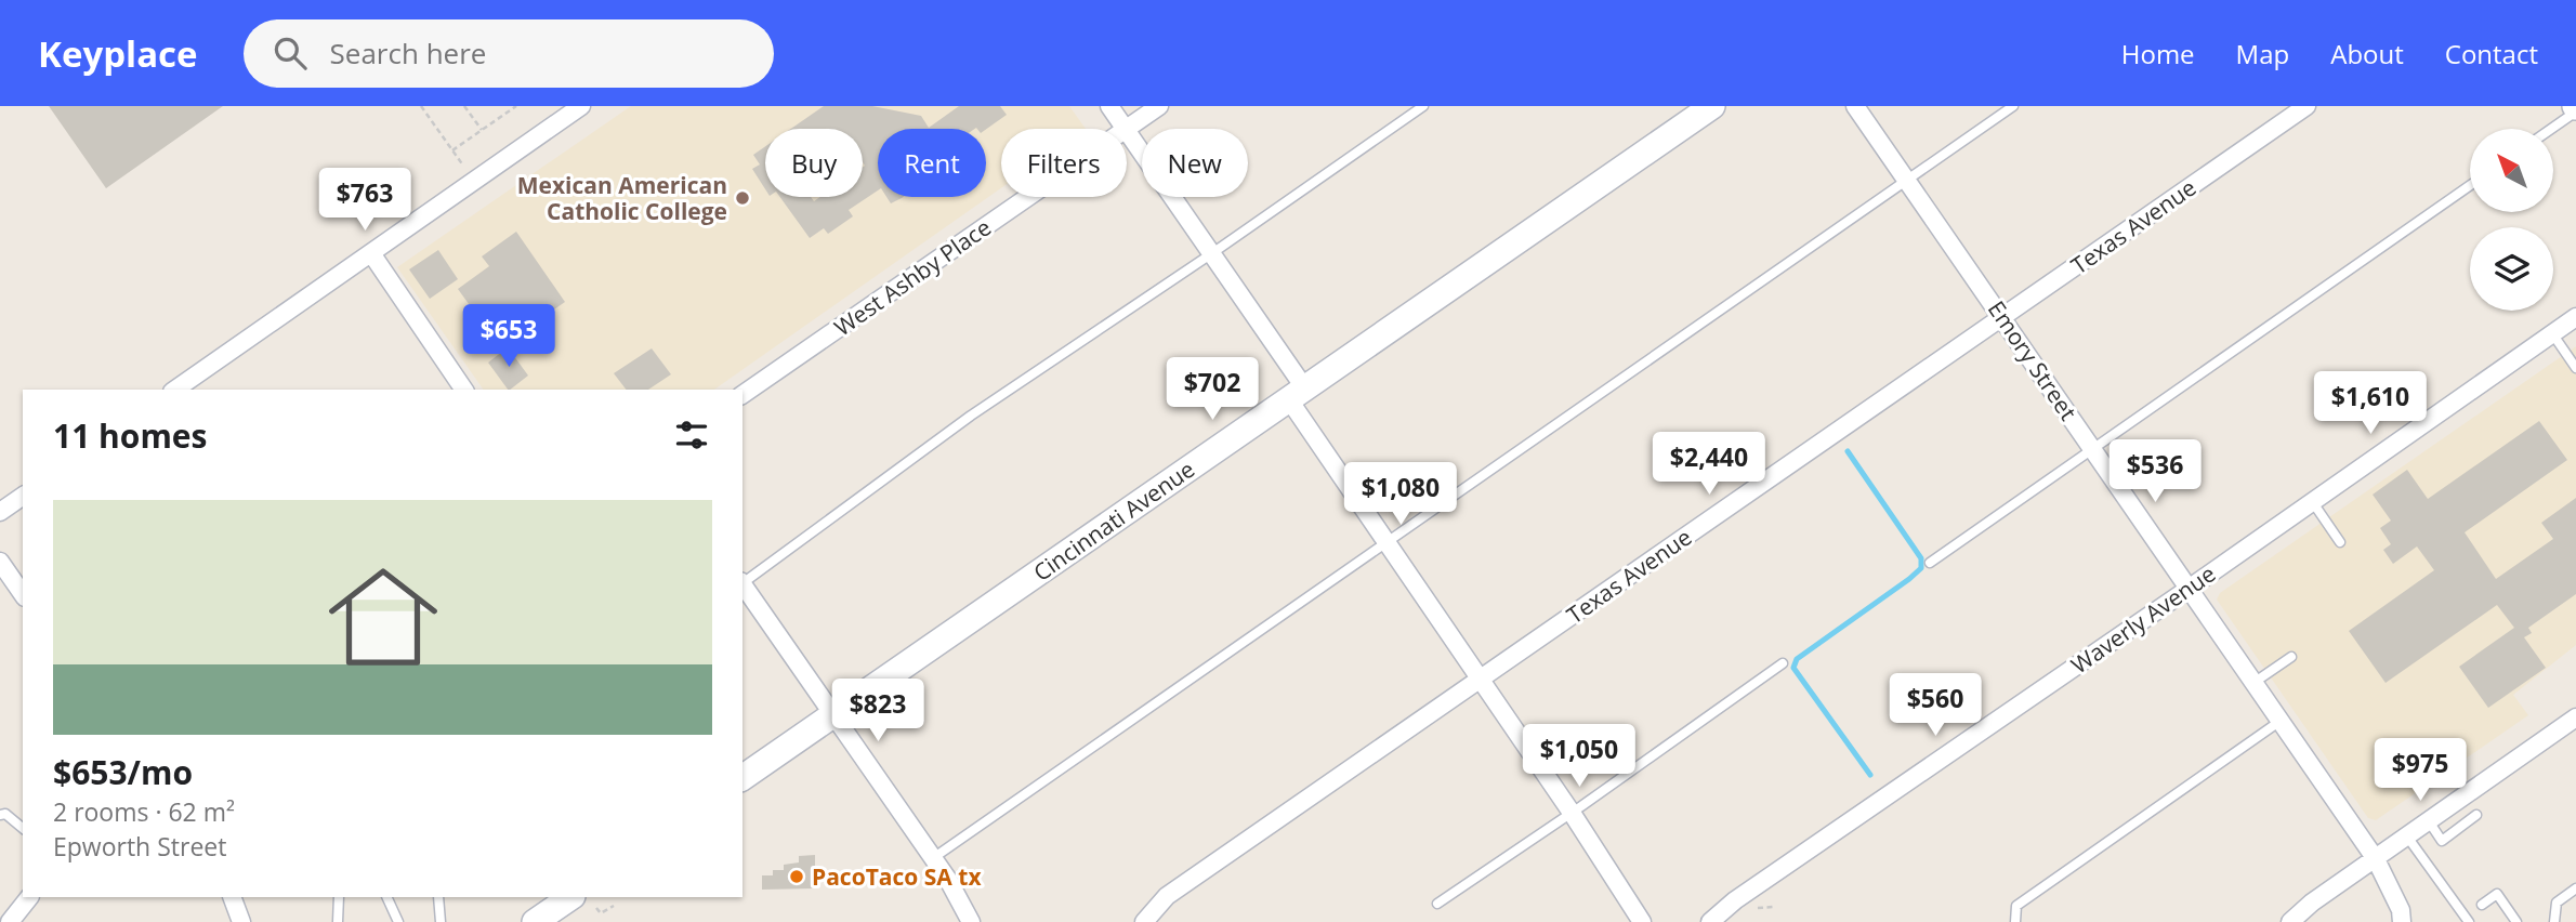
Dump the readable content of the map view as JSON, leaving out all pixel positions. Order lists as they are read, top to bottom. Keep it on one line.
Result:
{"streets":{"street":["Texas Avenue","West Ashby Place","Emory Street","Cincinnati Avenue","Waverly Avenue"]},"crossings":[["Texas Avenue","Emory Street"],["Emory Street","Waverly Avenue"]],"places":["Mexican American Catholic College","PacoTaco SA tx"],"north":"top left","page":{"header":"Keyplace","search":"Search here","nav":["Home","Map","About","Contact"],"chip":["Buy","Rent","Filters","New"],"price":["$763","$653","$702","$1,610","$2,440","$536","$1,080","$560","$823","$1,050","$975"],"heading":"11 homes","list":[{"name":"$653/mo","note":"2 rooms · 62 m² · Epworth Street"}]}}
